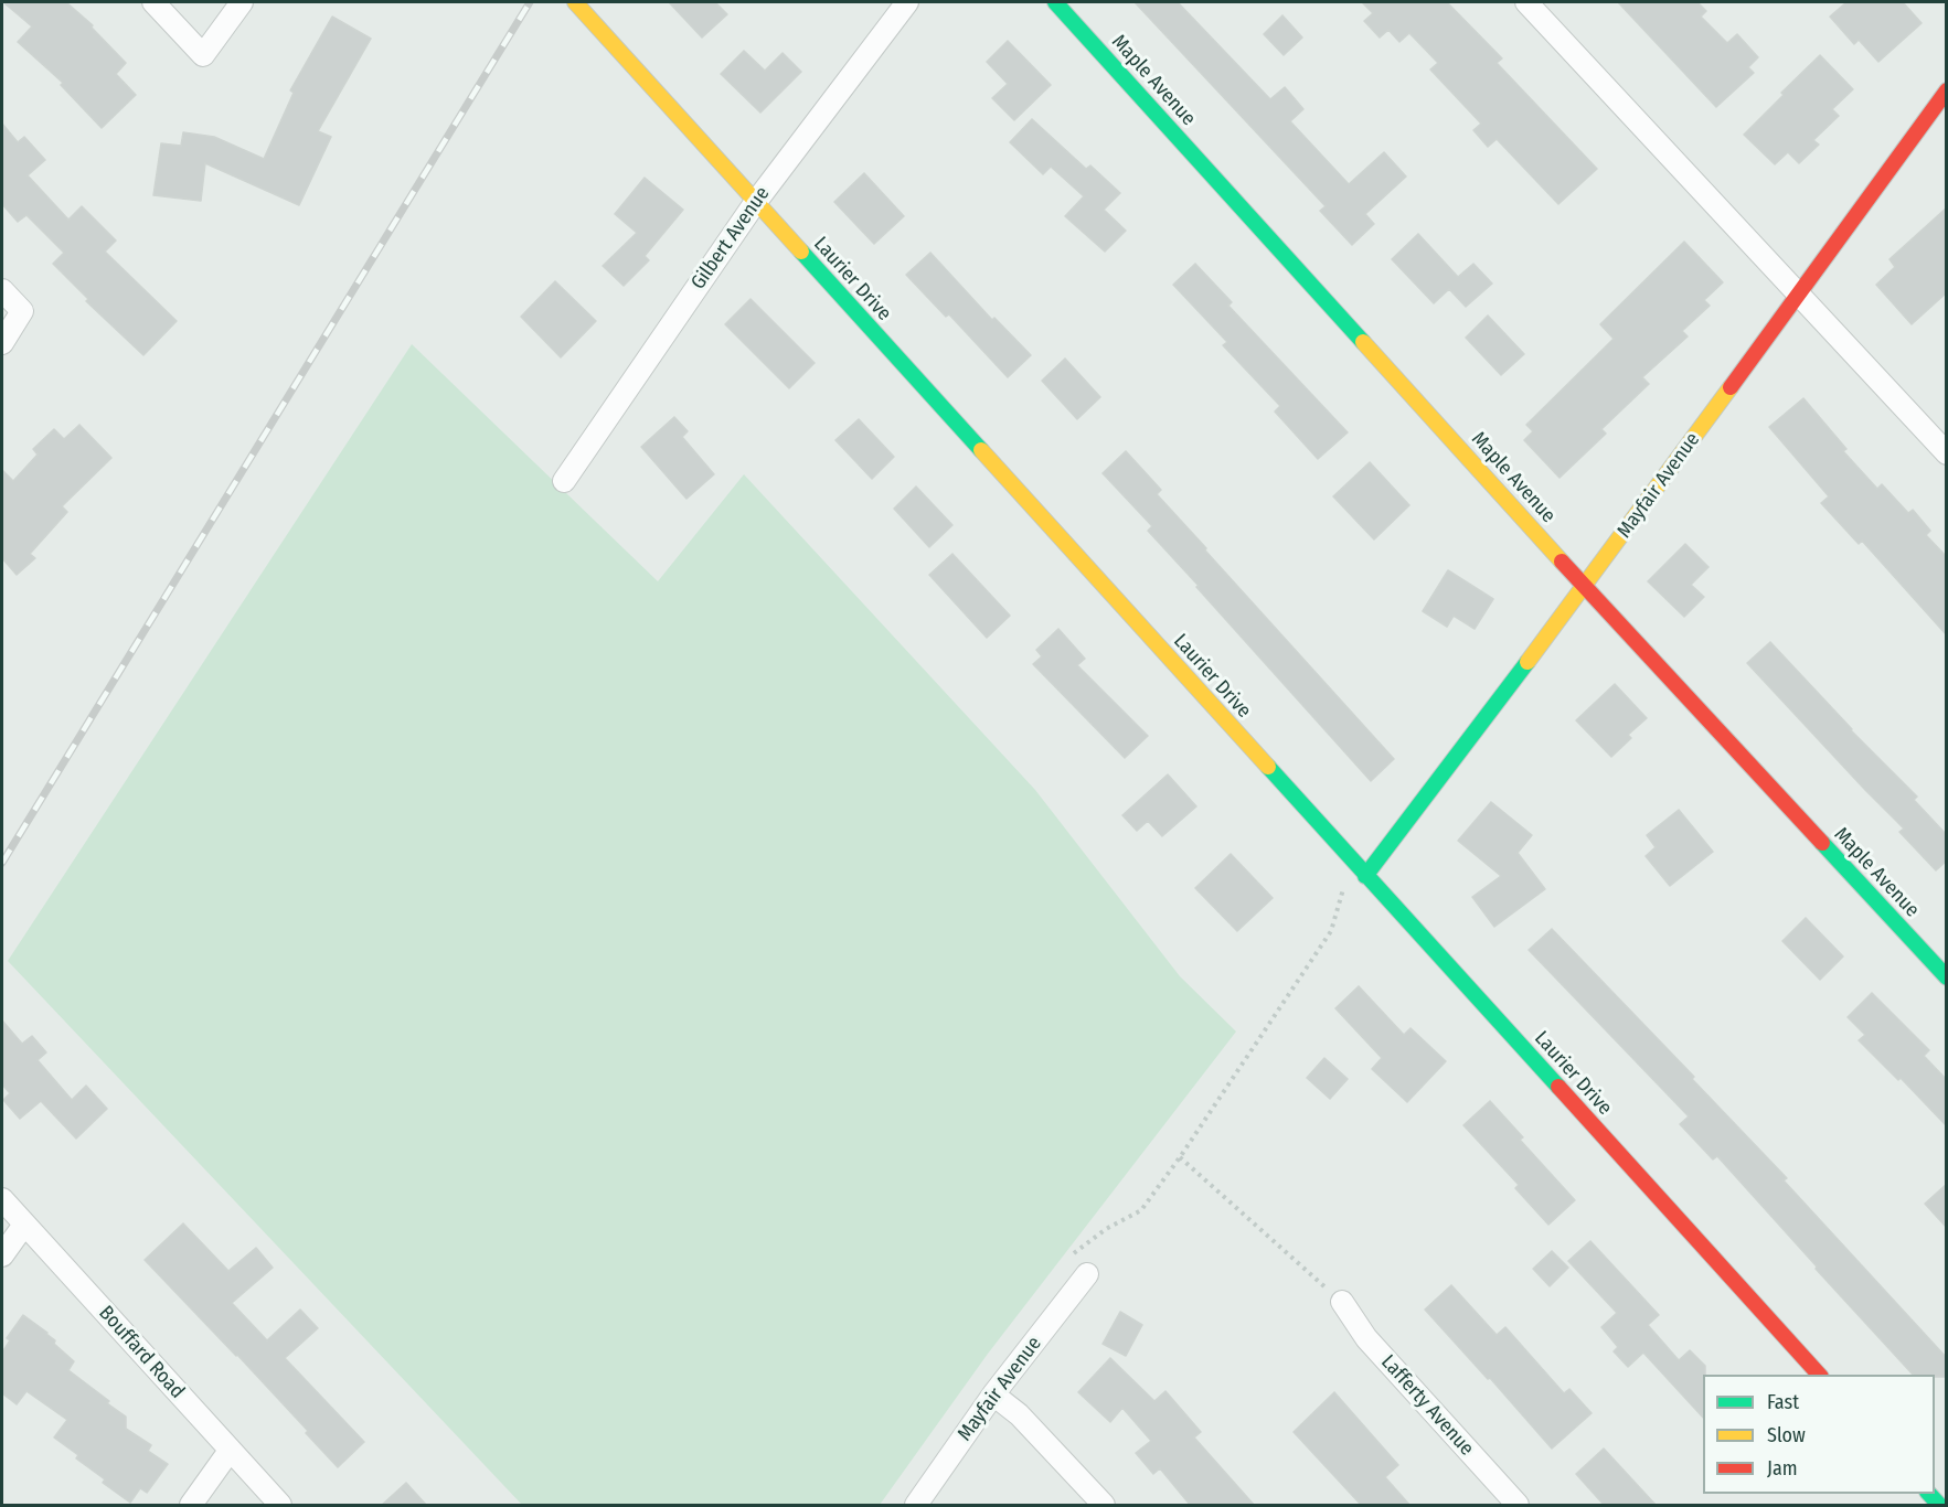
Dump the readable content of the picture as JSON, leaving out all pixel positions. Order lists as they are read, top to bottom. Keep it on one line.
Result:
{"streets":{"street":["Maple Avenue","Gilbert Avenue","Laurier Drive","Mayfair Avenue","Bouffard Road","Lafferty Avenue"]},"crossings":[["Maple Avenue","Mayfair Avenue"],["Gilbert Avenue","Laurier Drive"],["Laurier Drive","Mayfair Avenue"]],"legend":["Fast","Slow","Jam"]}
